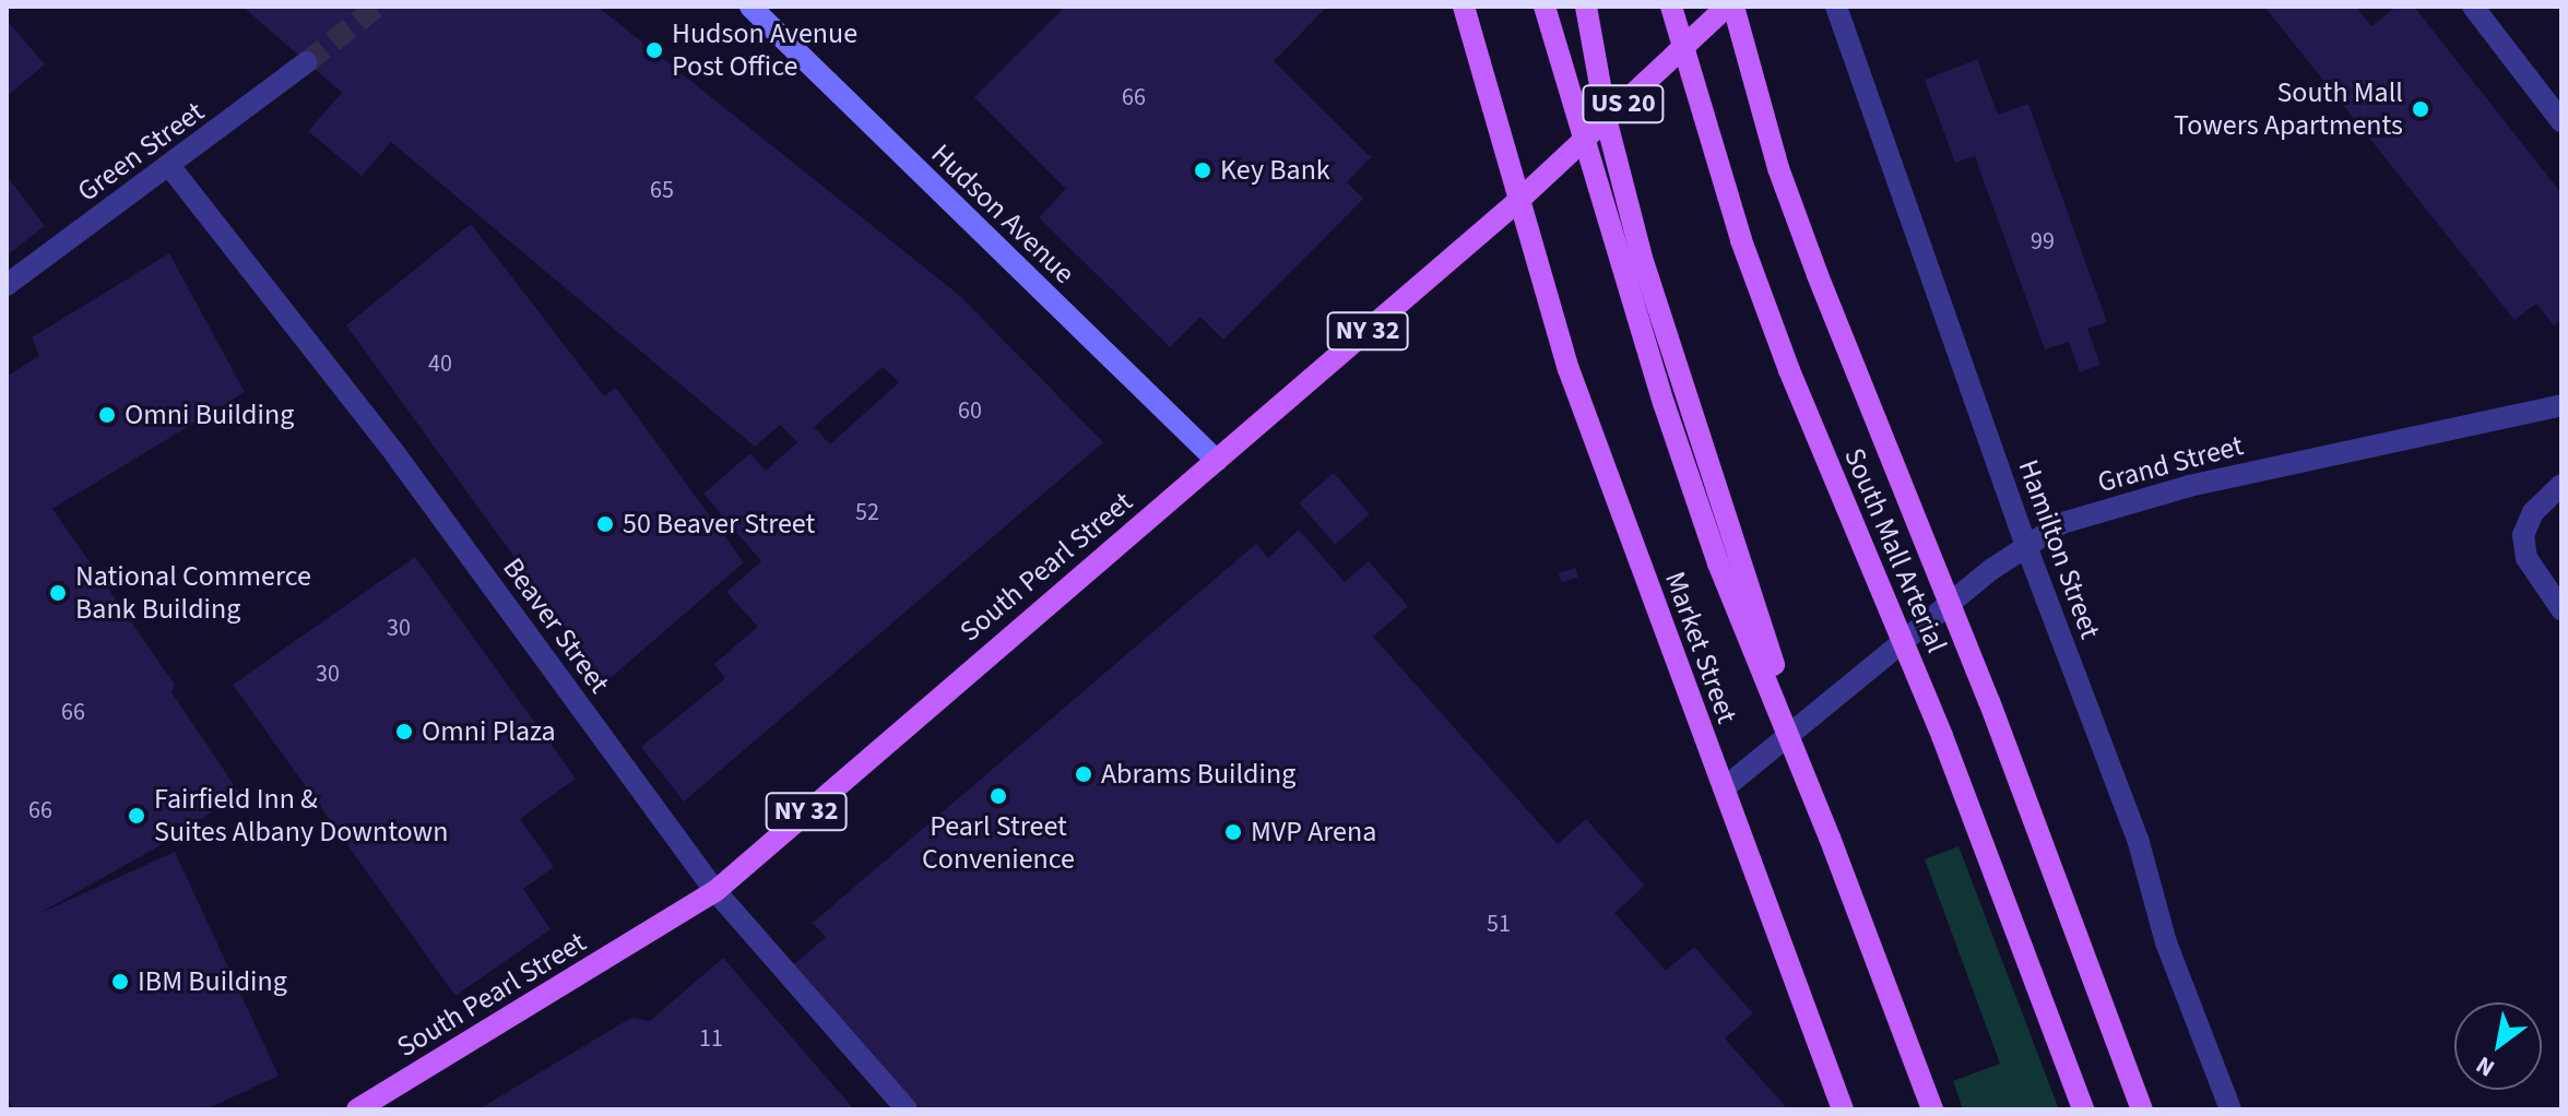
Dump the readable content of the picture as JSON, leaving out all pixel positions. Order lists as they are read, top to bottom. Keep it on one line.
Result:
{"streets":{"main road":["US 20","NY 32","South Mall Arterial","South Pearl Street","Market Street"],"street":["Green Street","Hudson Avenue","Grand Street","Hamilton Street","Beaver Street"]},"crossings":[["Green Street","Beaver Street"],["Hudson Avenue","South Pearl Street"],["Grand Street","Hamilton Street"],["Grand Street","Market Street"],["South Pearl Street","Beaver Street"],["South Pearl Street","Market Street"]],"places":["Hudson Avenue Post Office","South Mall Towers Apartments","Key Bank","Omni Building","50 Beaver Street","National Commerce Bank Building","Omni Plaza","Abrams Building","Pearl Street Convenience","Fairfield Inn & Suites Albany Downtown","MVP Arena","IBM Building"],"house_numbers":["66","65","99","40","60","52","30","30","66","66","51","11"],"north":"bottom left"}
